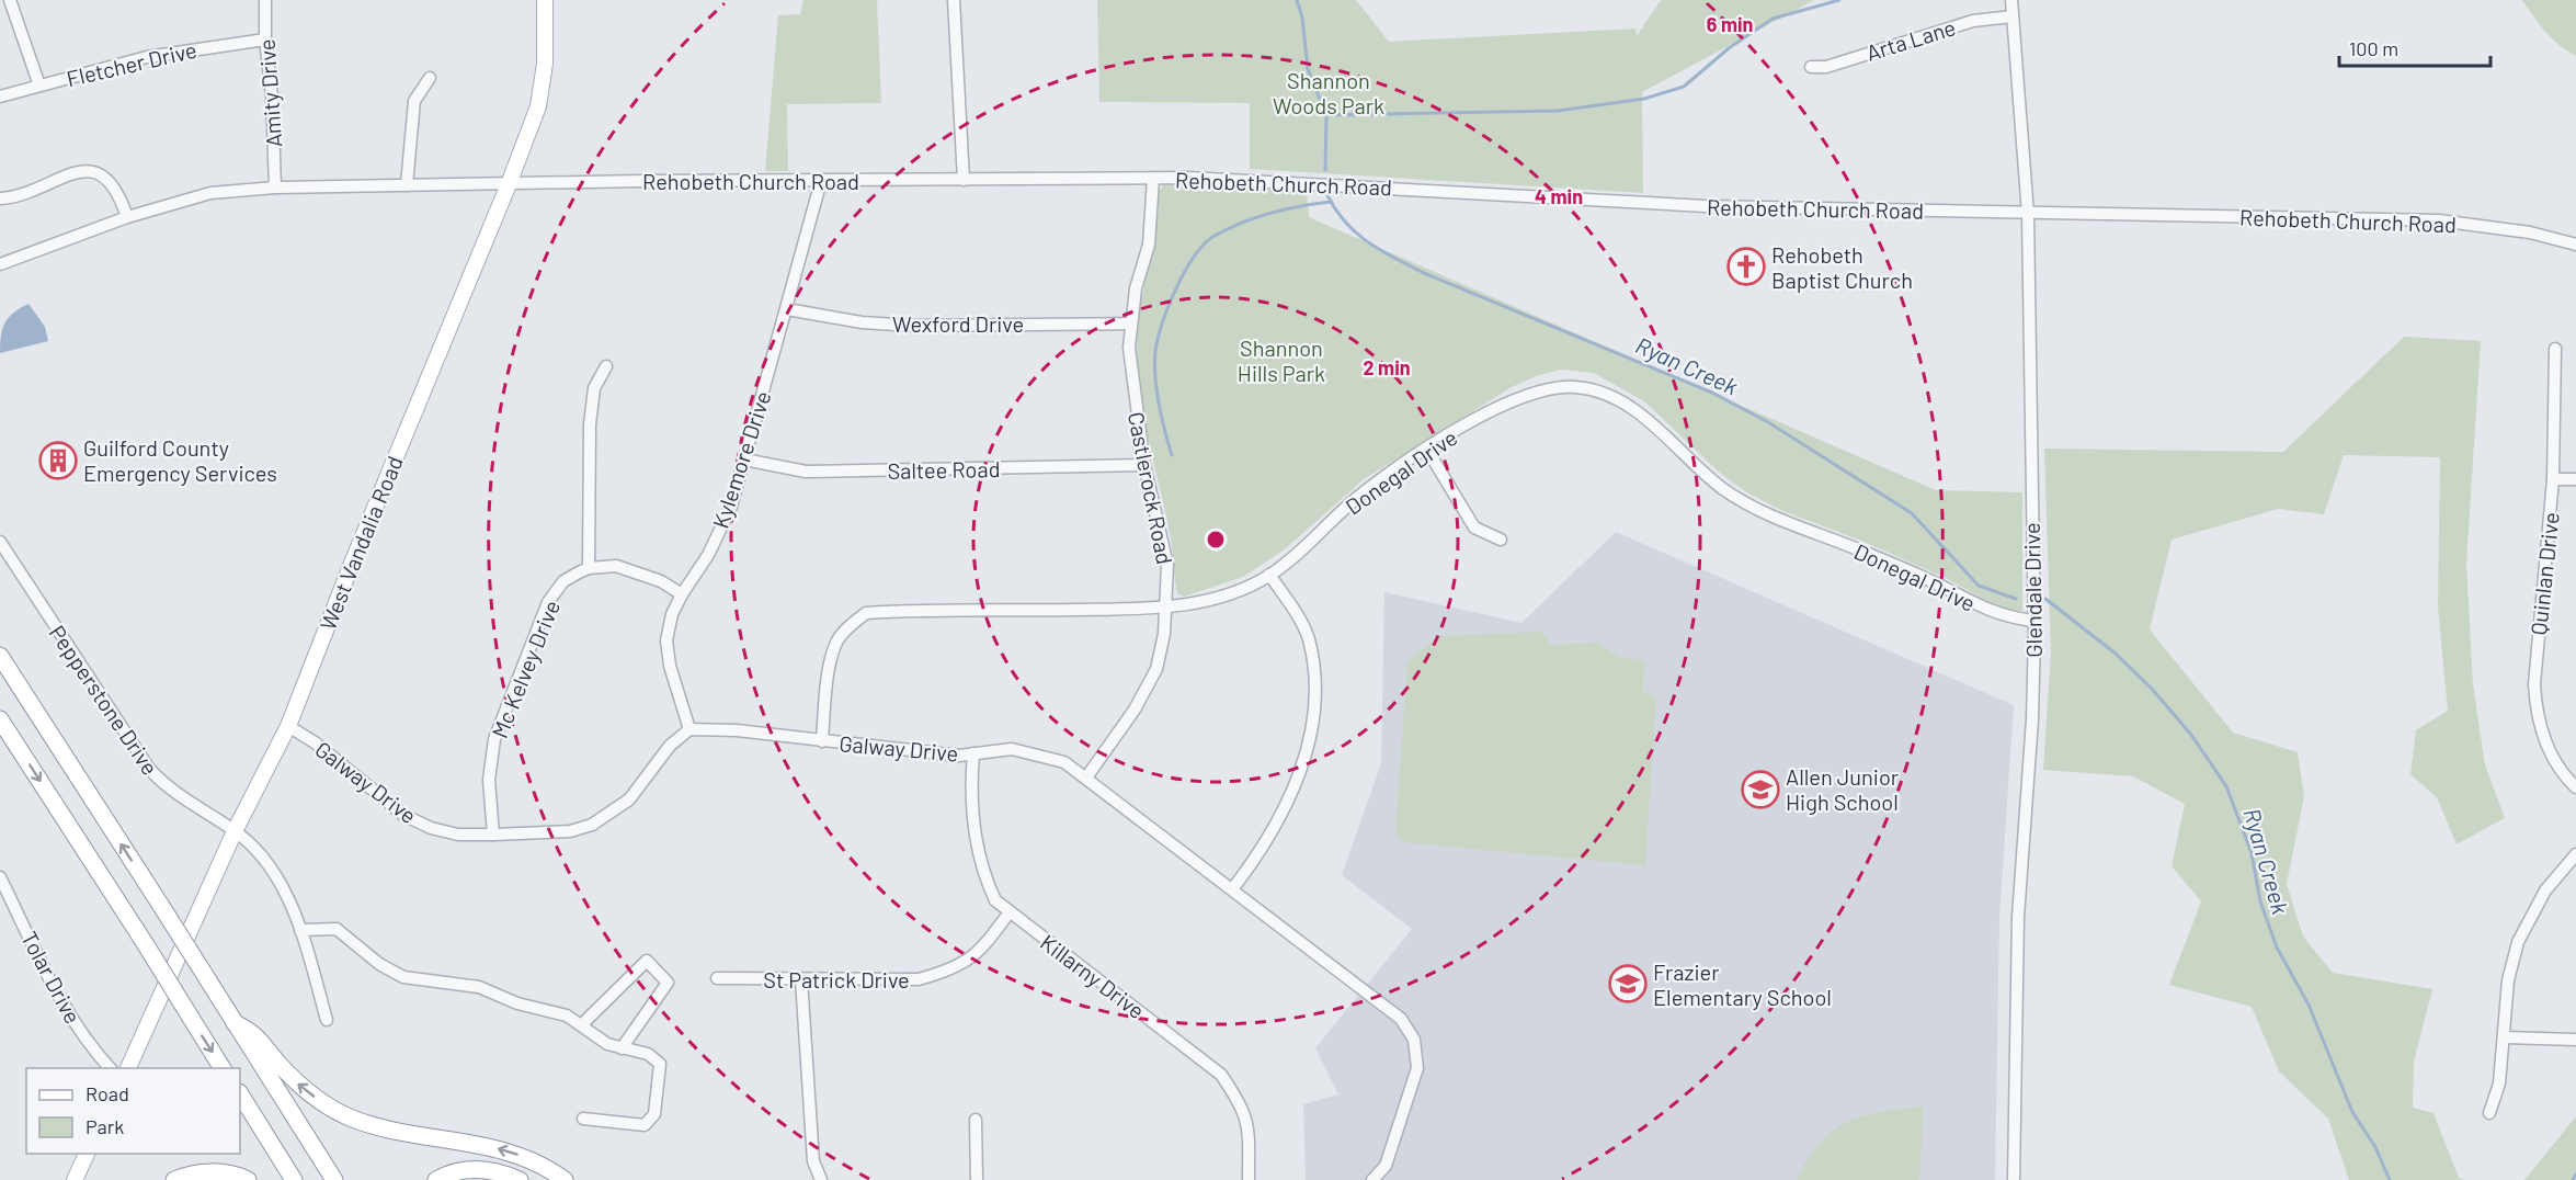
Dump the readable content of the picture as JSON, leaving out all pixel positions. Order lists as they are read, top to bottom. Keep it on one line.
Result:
{"streets":{"main road":["West Vandalia Road"],"street":["Arta Lane","Fletcher Drive","Amity Drive","Rehobeth Church Road","Wexford Drive","Kylemore Drive","Saltee Road","Donegal Drive","Castlerock Road","Quinlan Drive","Glendale Drive","Mc Kelvey Drive","Pepperstone Drive","Galway Drive","Killarny Drive","Tolar Drive","St Patrick Drive"]},"crossings":[["Arta Lane","Glendale Drive"],["Fletcher Drive","Amity Drive"],["Amity Drive","Rehobeth Church Road"],["Rehobeth Church Road","Kylemore Drive"],["Rehobeth Church Road","Castlerock Road"],["Rehobeth Church Road","West Vandalia Road"],["Rehobeth Church Road","Glendale Drive"],["Wexford Drive","Kylemore Drive"],["Wexford Drive","Castlerock Road"],["Kylemore Drive","Saltee Road"],["Kylemore Drive","Galway Drive"],["Saltee Road","Castlerock Road"],["Donegal Drive","Castlerock Road"],["Donegal Drive","Glendale Drive"],["Donegal Drive","Galway Drive"],["Castlerock Road","Galway Drive"],["West Vandalia Road","Pepperstone Drive"],["West Vandalia Road","Galway Drive"],["Mc Kelvey Drive","Galway Drive"],["Galway Drive","Killarny Drive"],["Killarny Drive","St Patrick Drive"]],"water":["Ryan Creek"],"parks":["Shannon Woods Park","Shannon Hills Park"],"places":{"church":["Rehobeth Baptist Church"],"building":["Guilford County Emergency Services"],"school or university":["Allen Junior High School","Frazier Elementary School"]},"legend":["Road","Park"],"scale_bar":"100 m","rings":["6 min","4 min","2 min"]}
